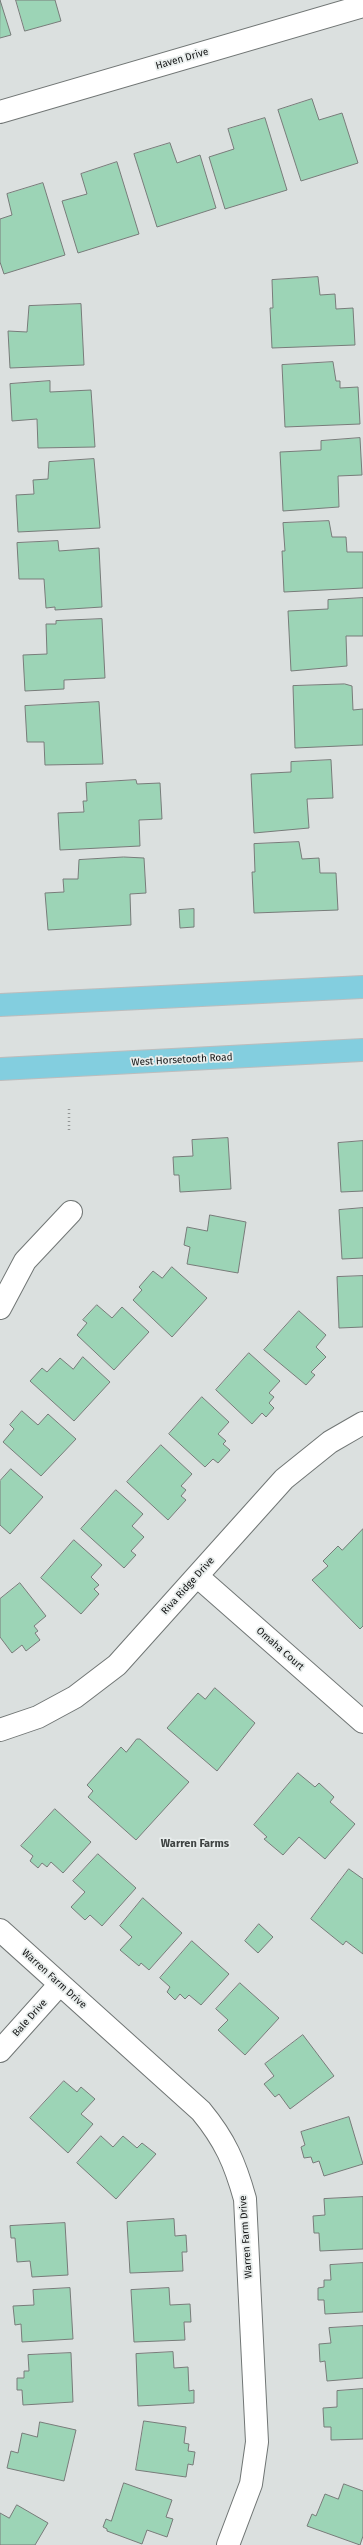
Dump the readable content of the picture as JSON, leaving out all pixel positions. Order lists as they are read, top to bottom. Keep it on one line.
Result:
{"streets":{"main road":["West Horsetooth Road"],"street":["Haven Drive","Riva Ridge Drive","Omaha Court","Warren Farm Drive","Bale Drive"]},"crossings":[["Riva Ridge Drive","Omaha Court"],["Warren Farm Drive","Bale Drive"]],"districts":["Warren Farms"]}
